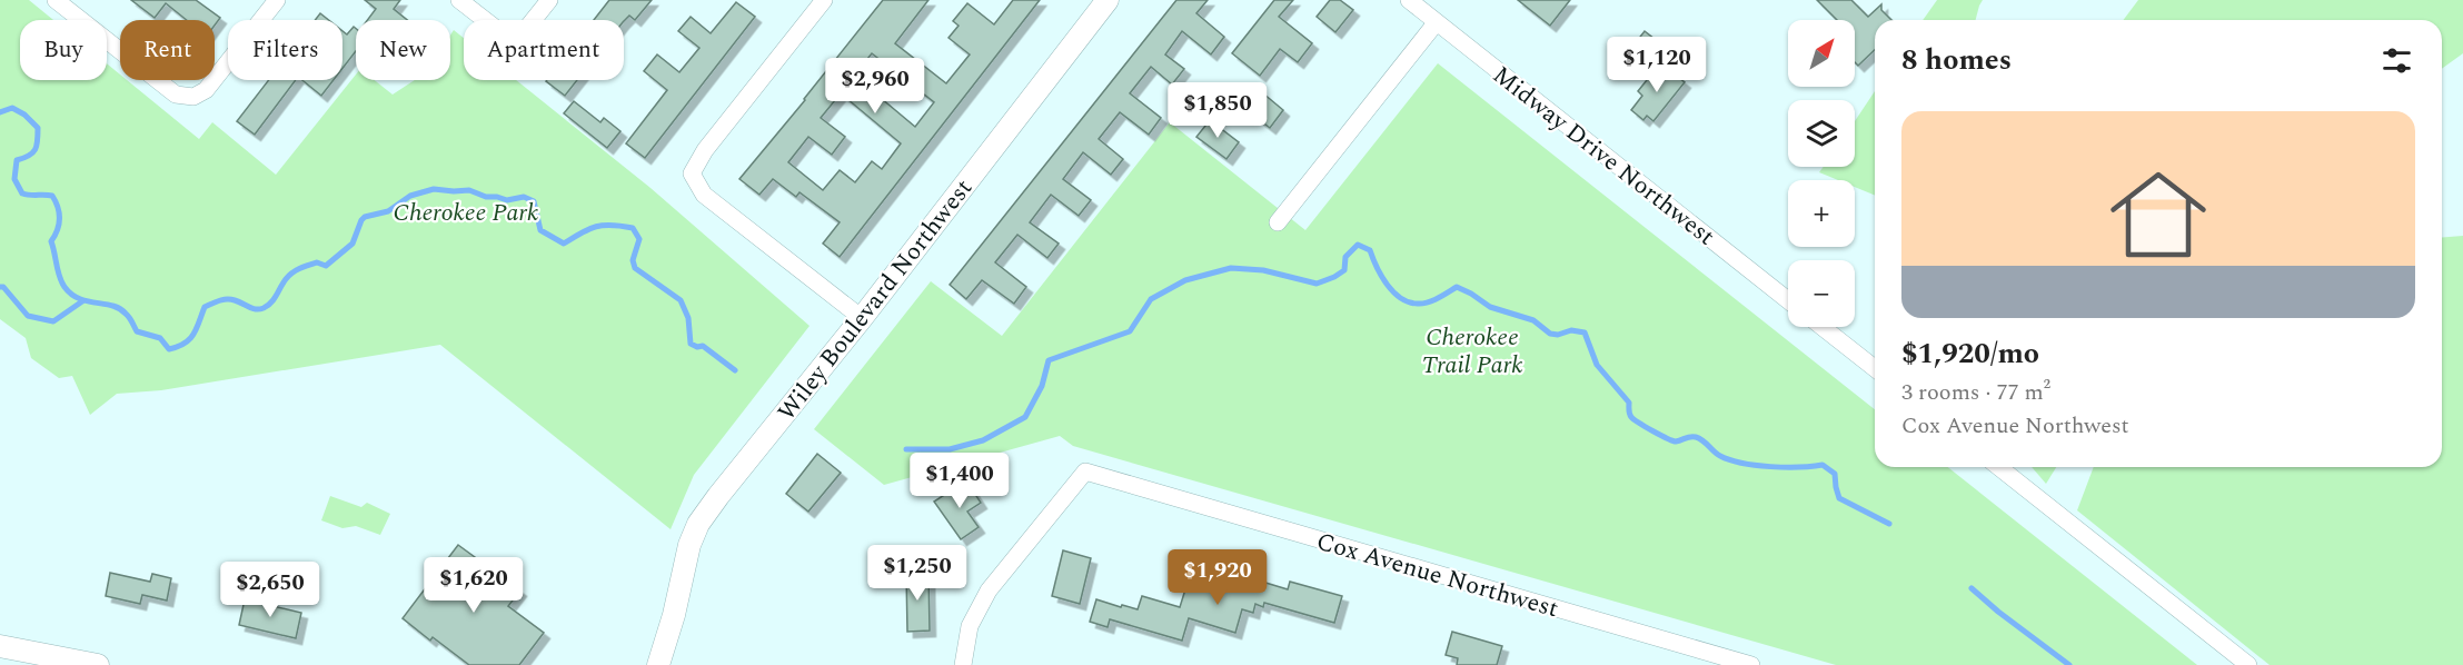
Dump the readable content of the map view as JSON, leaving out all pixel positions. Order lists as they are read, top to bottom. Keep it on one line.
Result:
{"streets":{"street":["Midway Drive Northwest","Wiley Boulevard Northwest","Cox Avenue Northwest"]},"parks":["Cherokee Park","Cherokee Trail Park"],"north":"top right","page":{"map_buttons":["+","−"],"chip":["Buy","Rent","Filters","New","Apartment"],"heading":"8 homes","price":["$1,120","$2,960","$1,850","$1,400","$1,250","$1,920","$1,620","$2,650"],"list":[{"name":"$1,920/mo","note":"3 rooms · 77 m² · Cox Avenue Northwest"}]}}
